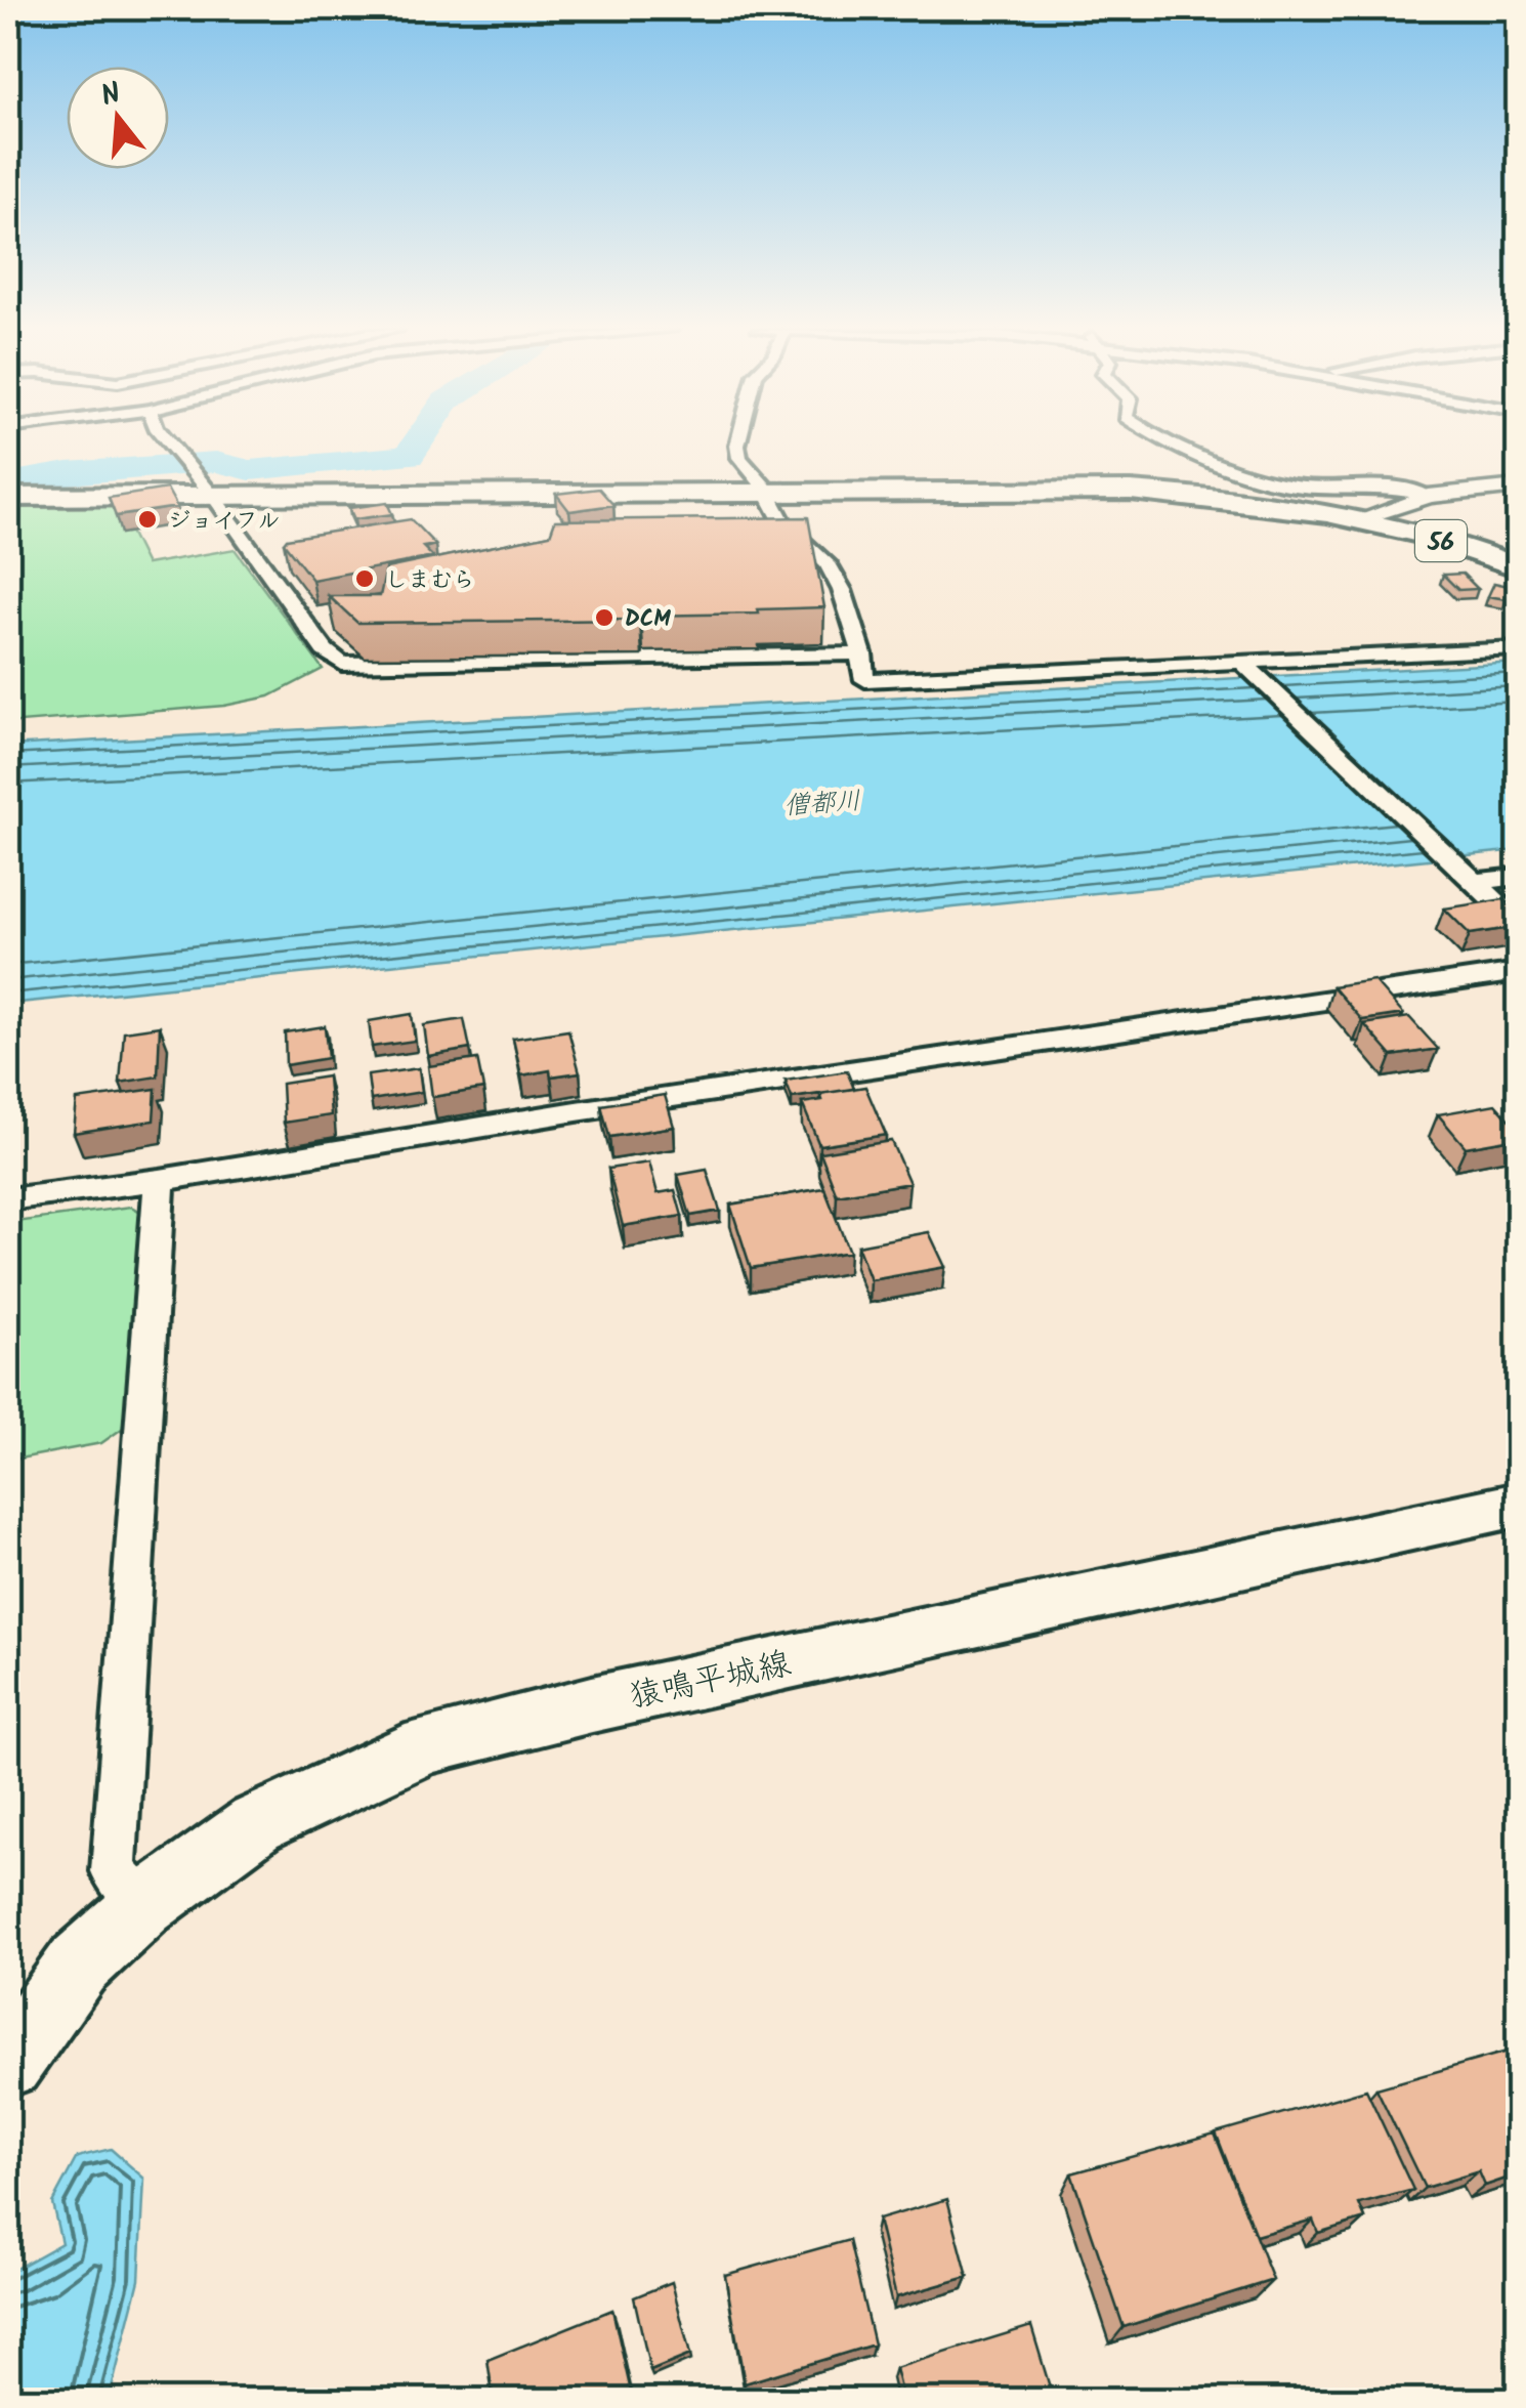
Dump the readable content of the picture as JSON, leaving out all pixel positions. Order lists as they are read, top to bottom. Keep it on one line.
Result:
{"streets":{"highway":["56"],"main road":["猿鳴平城線"]},"water":["僧都川"],"places":["ジョイフル","しまむら","DCM"],"north":"top"}
